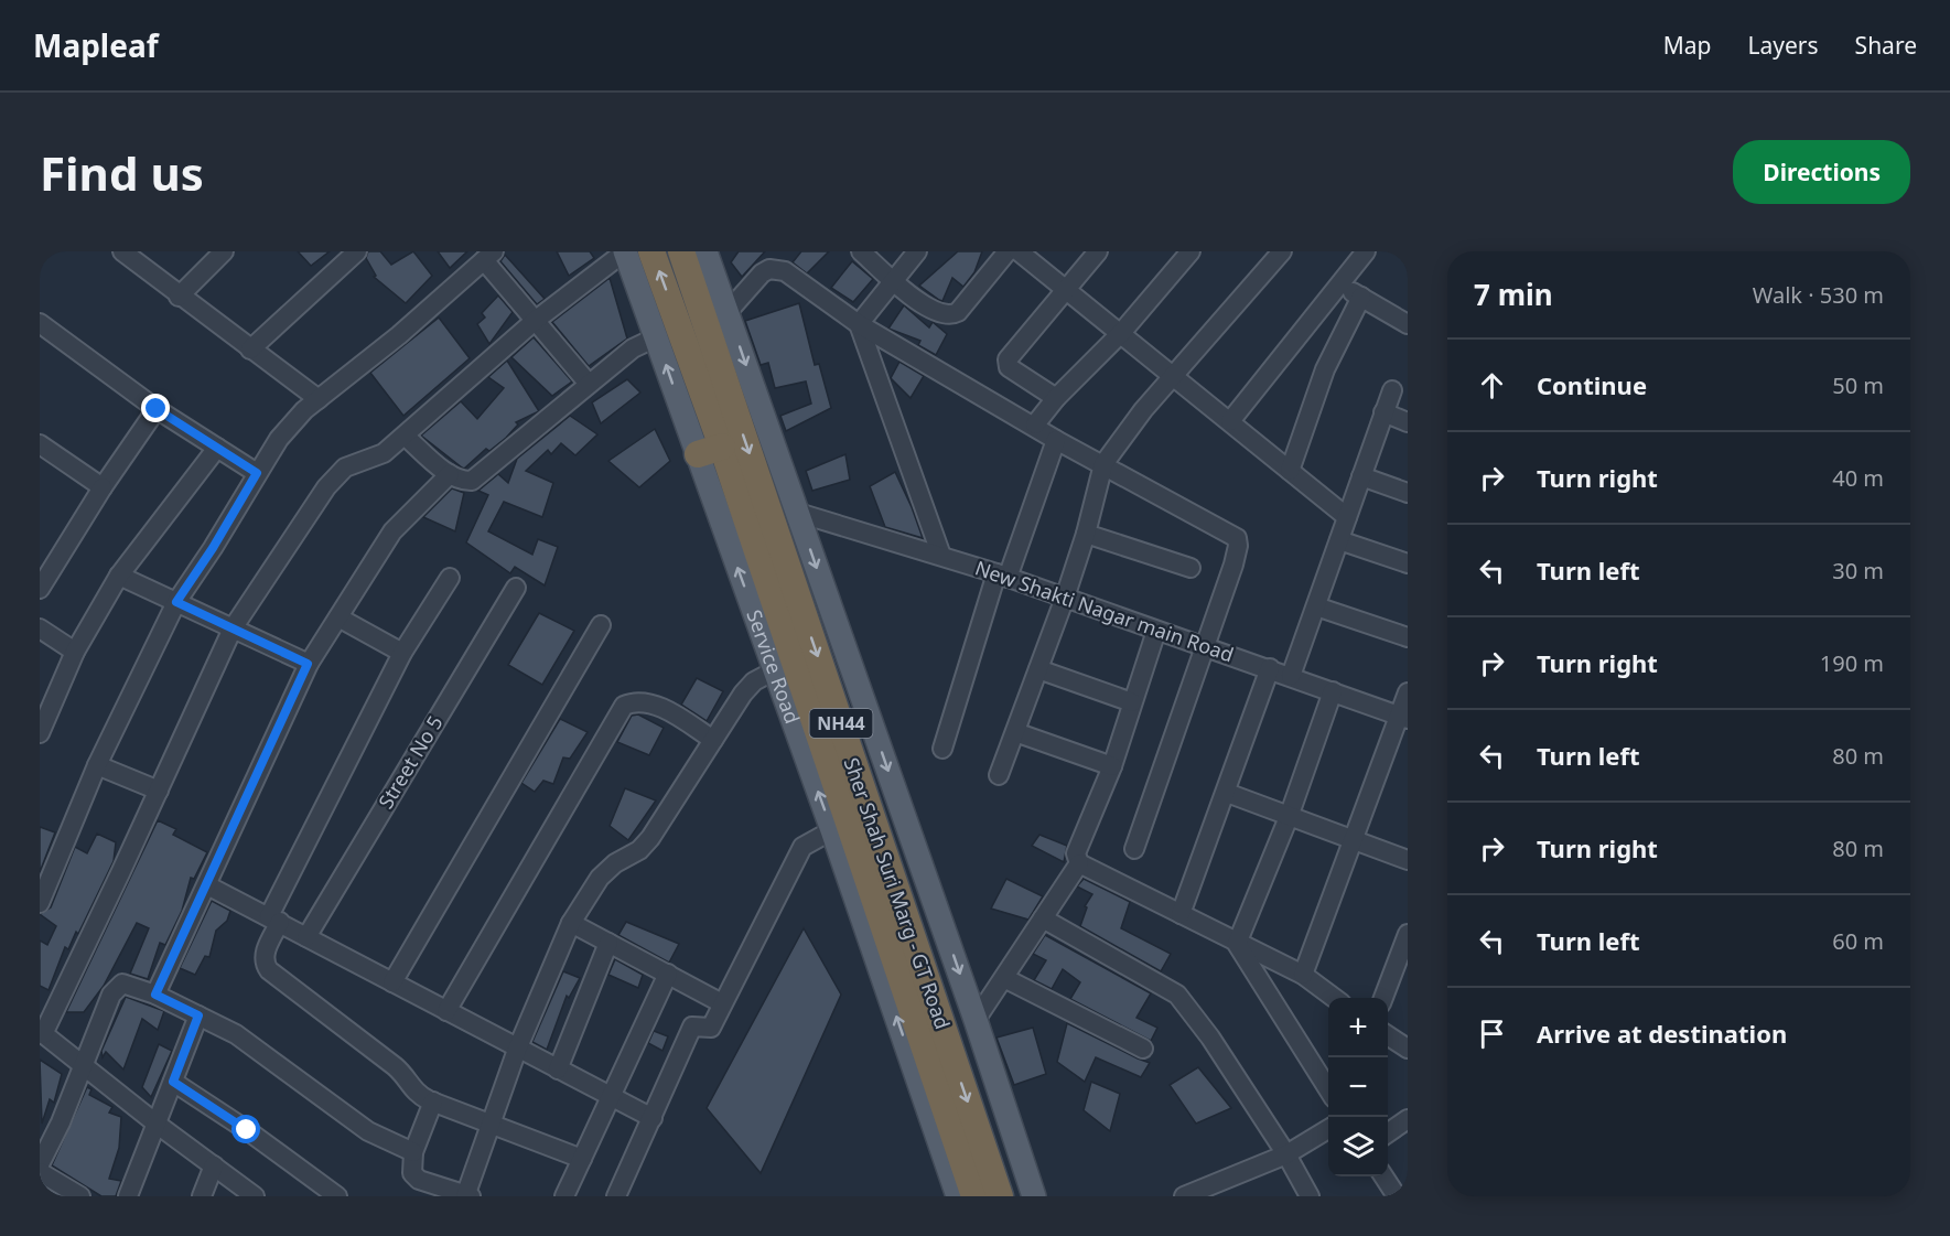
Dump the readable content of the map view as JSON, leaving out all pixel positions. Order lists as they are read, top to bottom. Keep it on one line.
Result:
{"streets":{"highway":["NH44","Sher Shah Suri Marg - GT Road"],"main road":["Service Road"],"street":["New Shakti Nagar main Road","Street No 5"]},"crossings":[["Service Road","NH44"],["Service Road","Sher Shah Suri Marg - GT Road"],["NH44","Sher Shah Suri Marg - GT Road"]],"page":{"header":"Mapleaf","nav":["Map","Layers","Share"],"buttons":"Directions","title":"Find us","heading":["7 min","Walk · 530 m"],"list":[["Continue","50 m"],["Turn right","40 m"],["Turn left","30 m"],["Turn right","190 m"],["Turn left","80 m"],["Turn right","80 m"],["Turn left","60 m"],"Arrive at destination"],"map_buttons":["+","−"]}}
